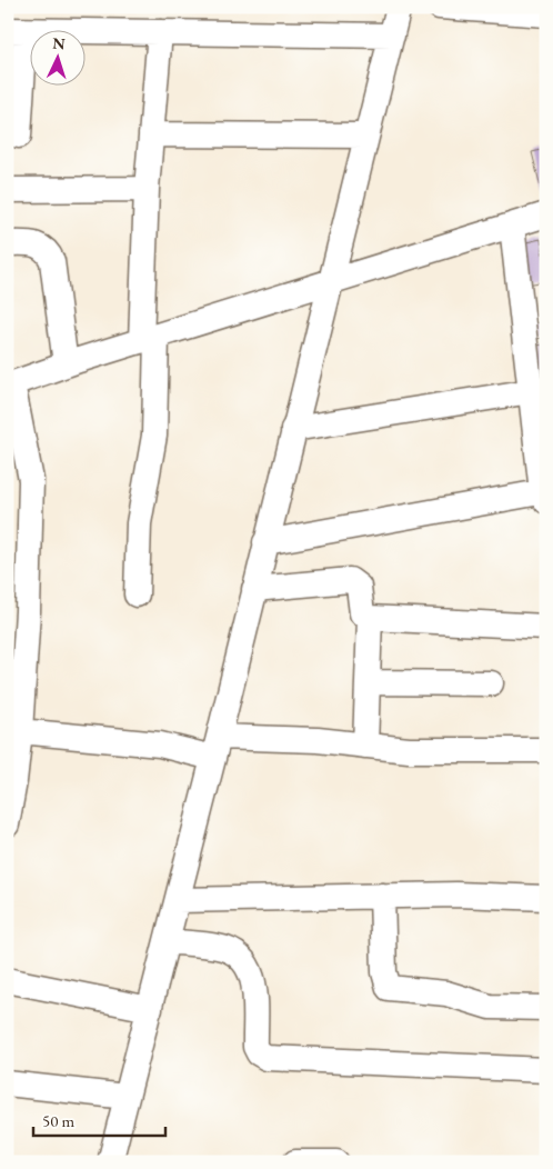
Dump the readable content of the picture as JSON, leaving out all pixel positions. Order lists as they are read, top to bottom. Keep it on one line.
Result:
{"scale_bar":"50 m","north":"top"}
